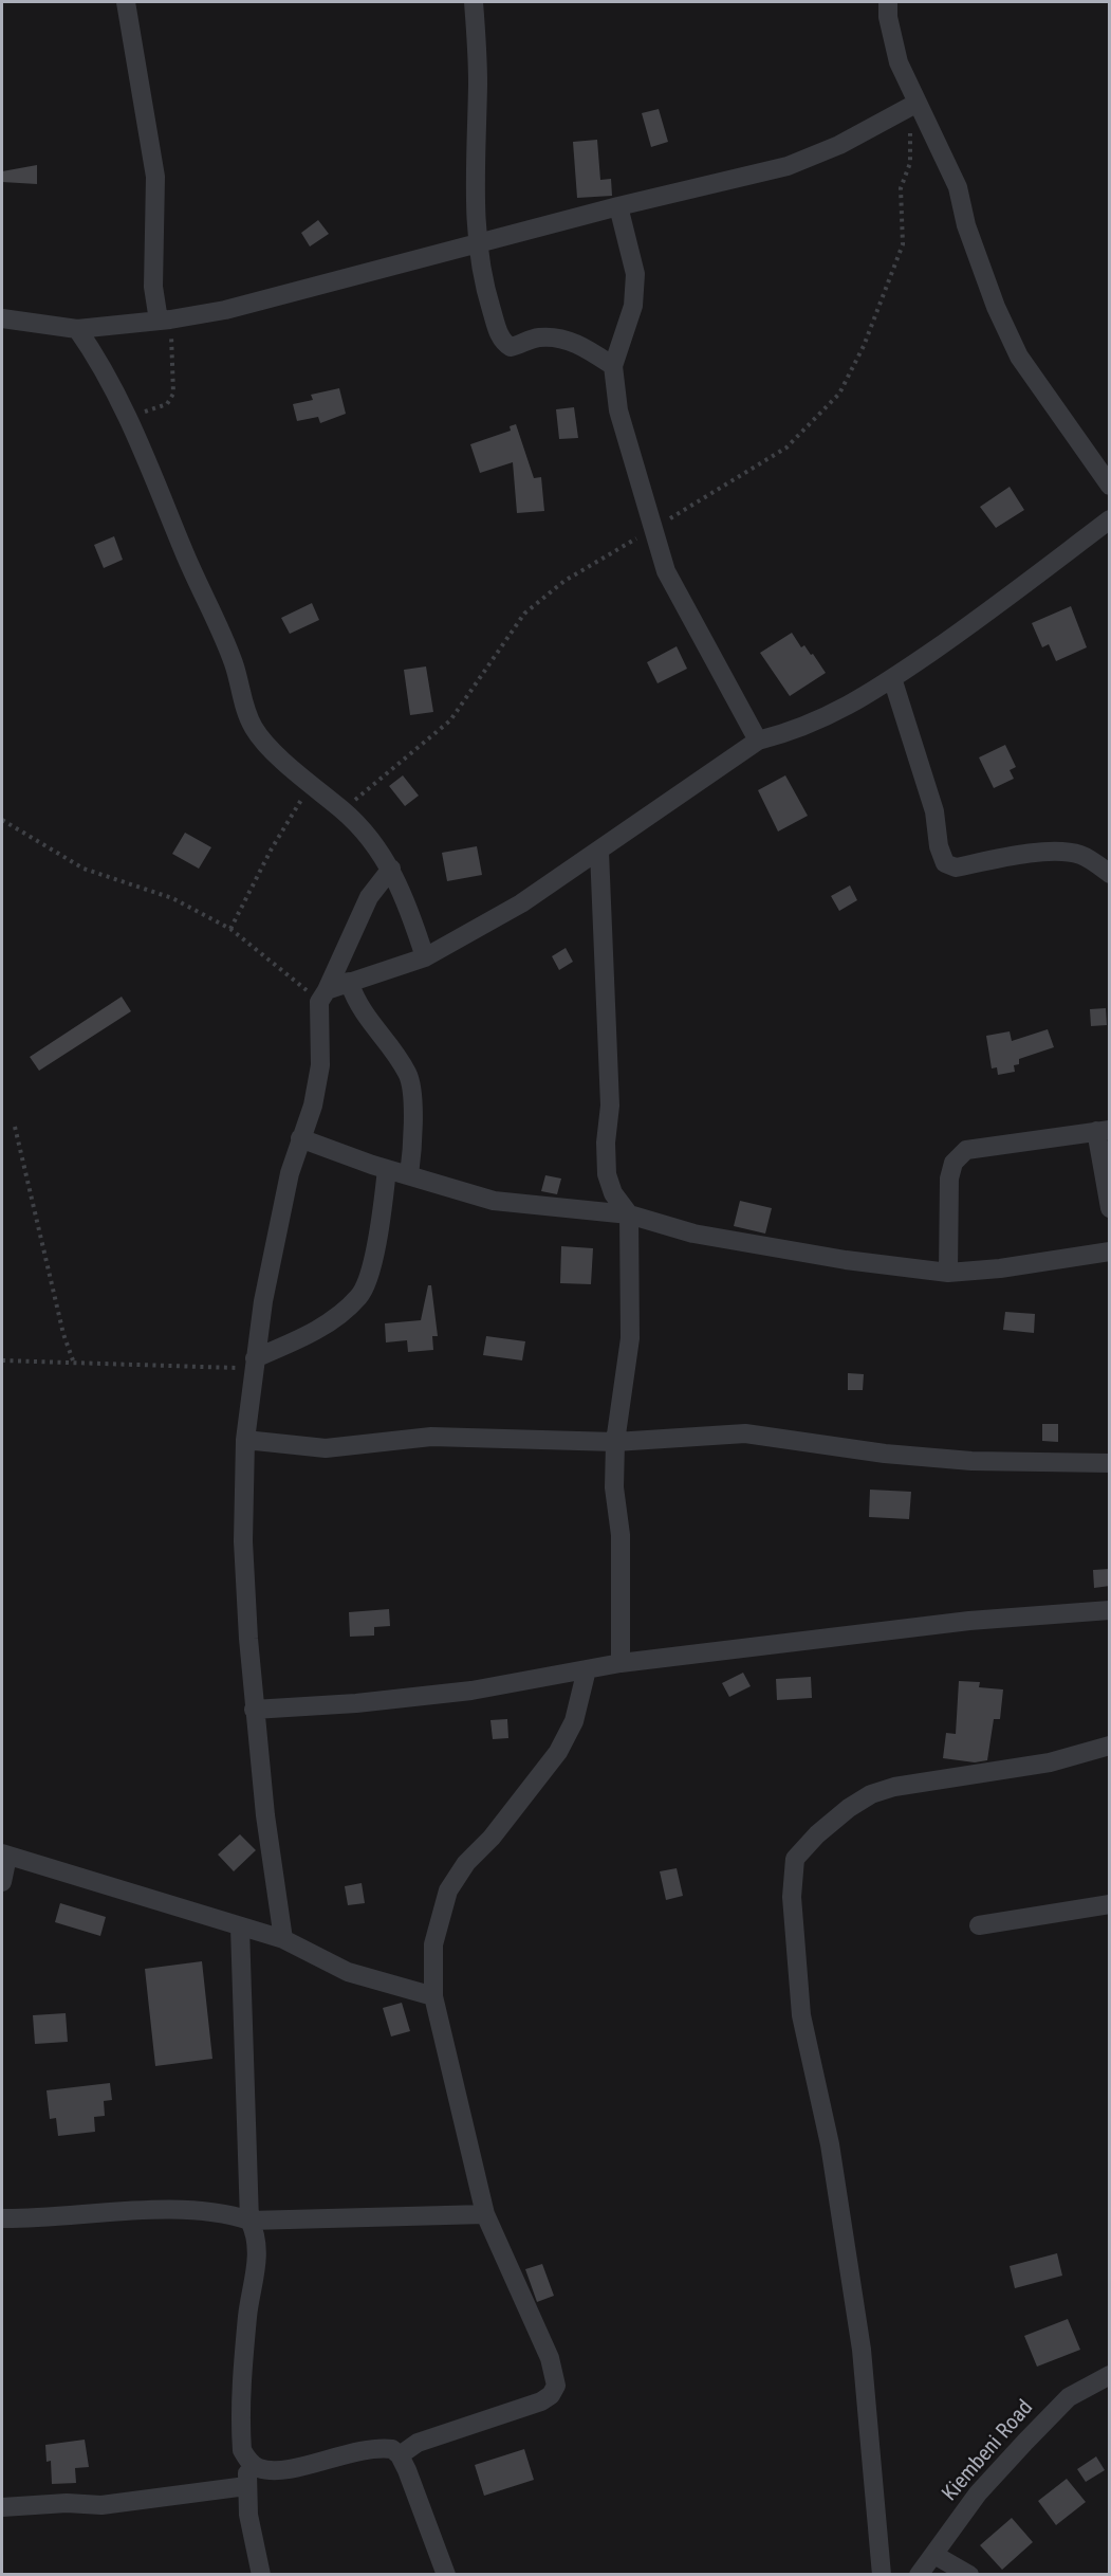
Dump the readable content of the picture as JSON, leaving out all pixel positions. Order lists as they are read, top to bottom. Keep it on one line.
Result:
{"streets":{"street":["Kiembeni Road"]}}
